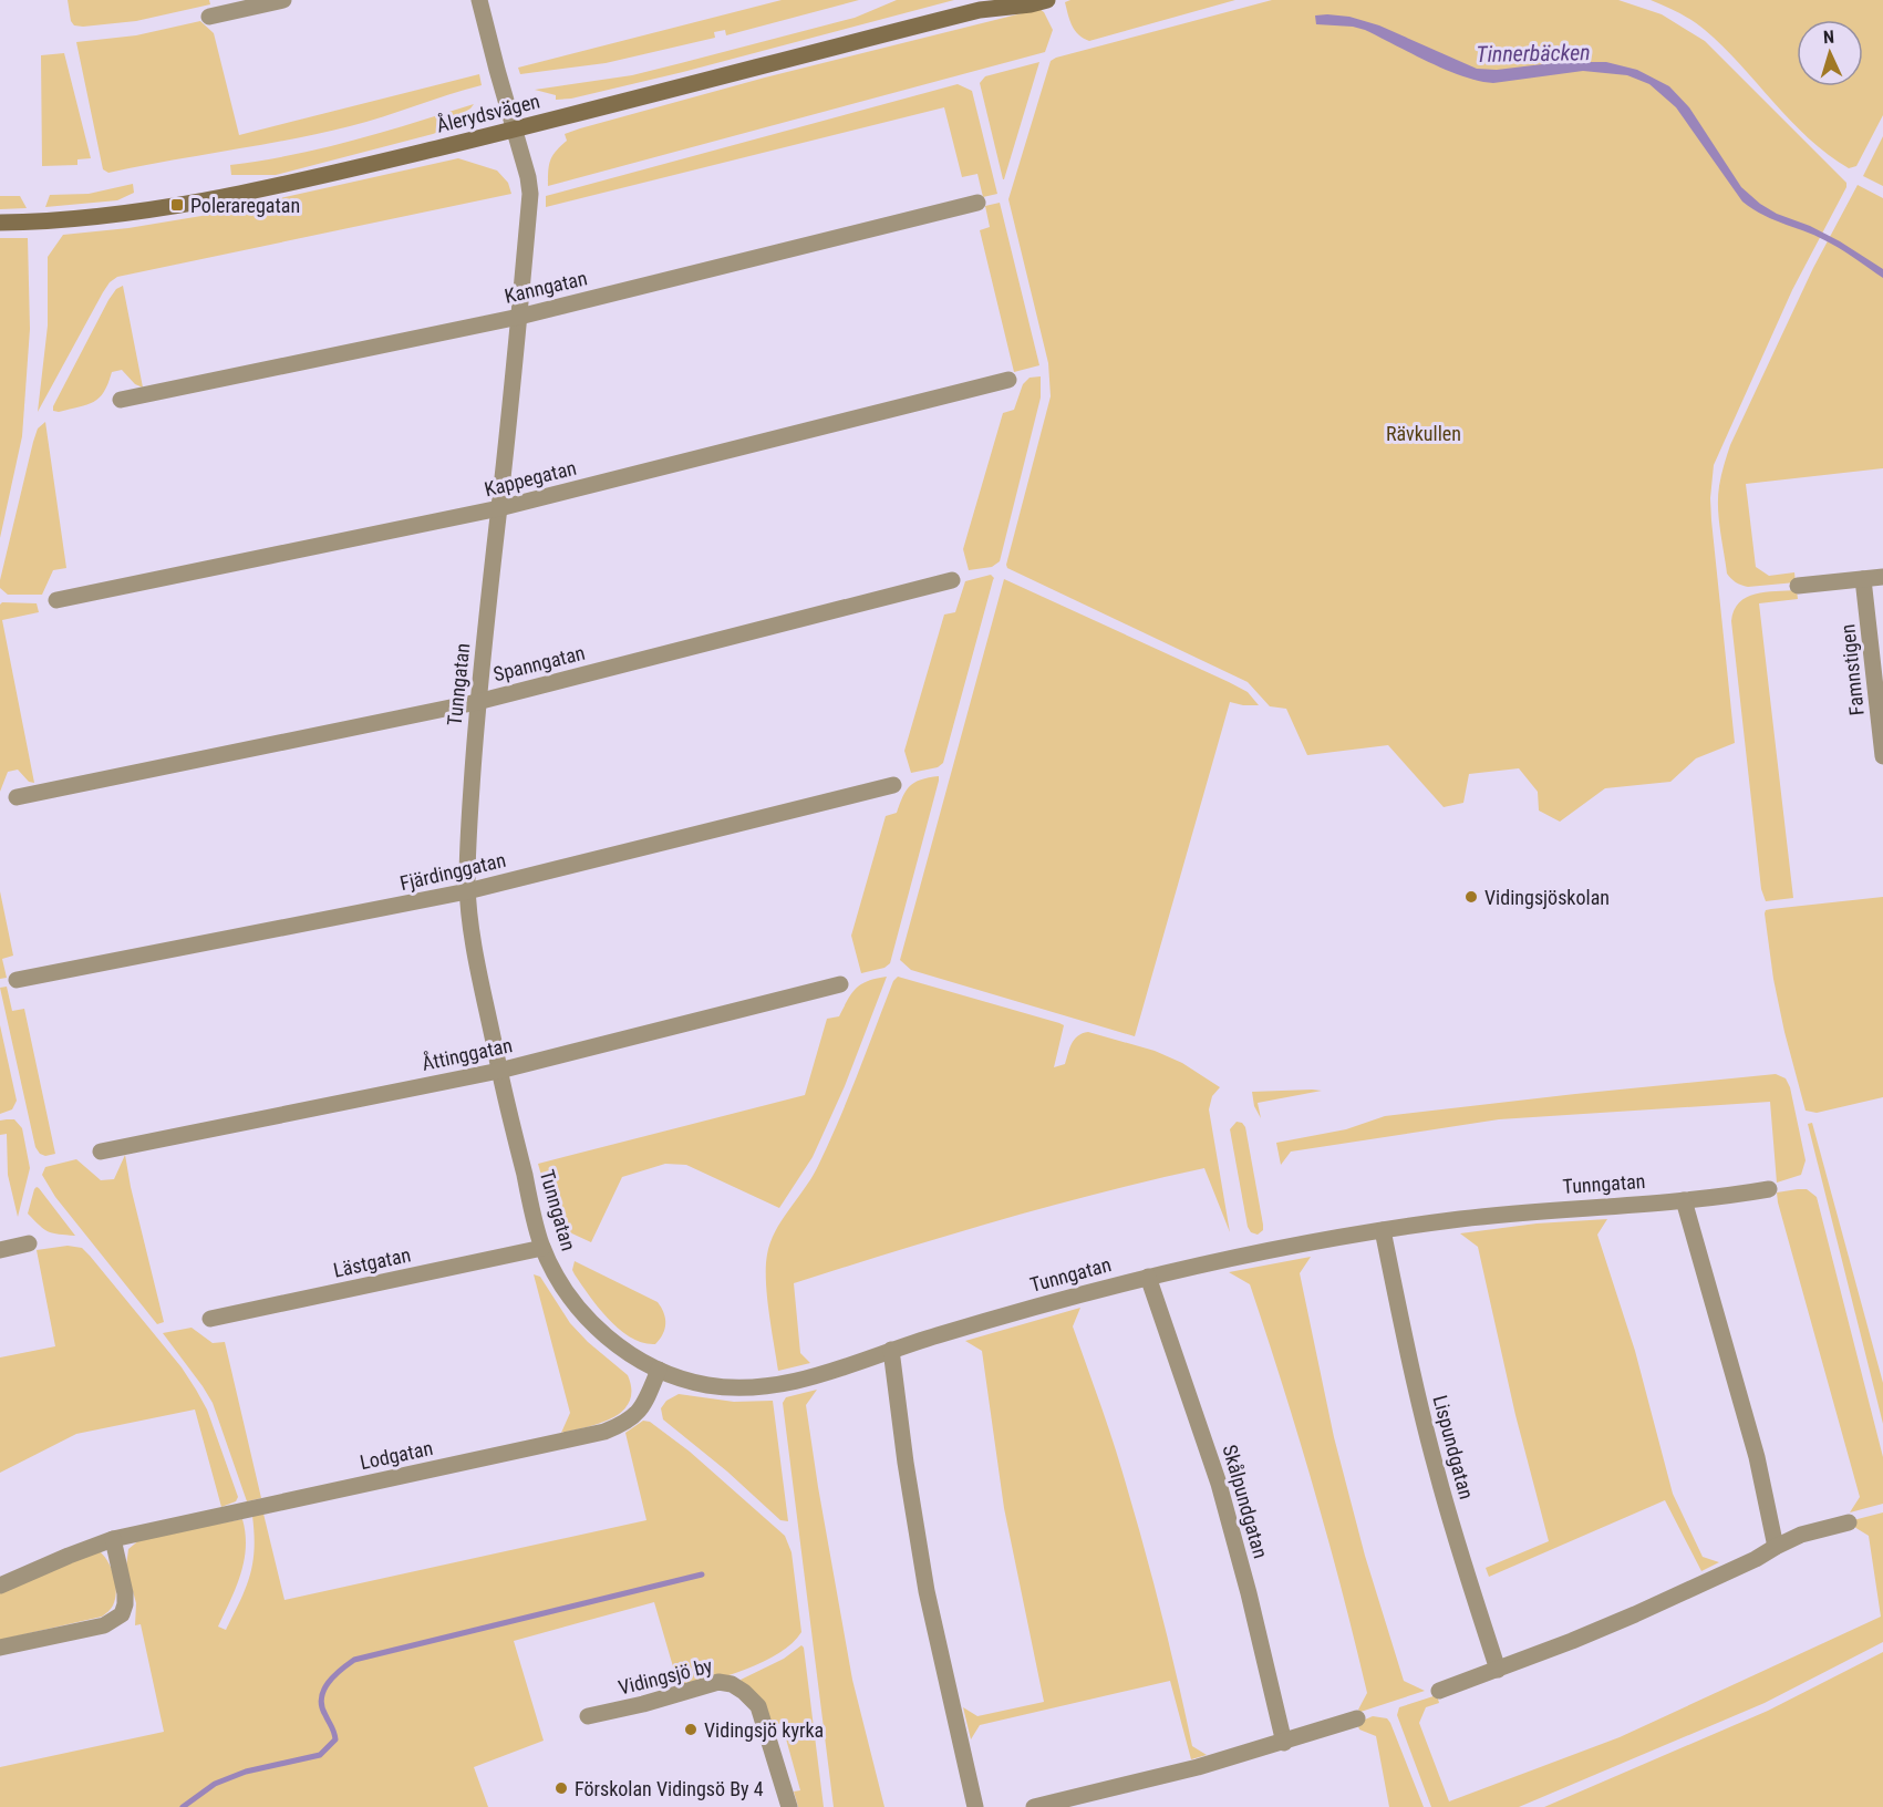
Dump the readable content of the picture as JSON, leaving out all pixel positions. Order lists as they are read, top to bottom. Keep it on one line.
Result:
{"streets":{"main road":["Ålerydsvägen"],"street":["Kanngatan","Kappegatan","Spanngatan","Famnstigen","Tunngatan","Fjärdinggatan","Åttinggatan","Lästgatan","Lispundgatan","Lodgatan","Skålpundgatan","Vidingsjö by"]},"crossings":[["Ålerydsvägen","Tunngatan"],["Kanngatan","Tunngatan"],["Kappegatan","Tunngatan"],["Spanngatan","Tunngatan"],["Tunngatan","Fjärdinggatan"],["Tunngatan","Åttinggatan"],["Tunngatan","Lästgatan"],["Tunngatan","Lispundgatan"],["Tunngatan","Lodgatan"],["Tunngatan","Skålpundgatan"]],"water":["Tinnerbäcken"],"parks":["Rävkullen"],"places":{"transit":["Poleraregatan"],"other":["Vidingsjöskolan","Vidingsjö kyrka","Förskolan Vidingsö By 4"]},"north":"top"}
